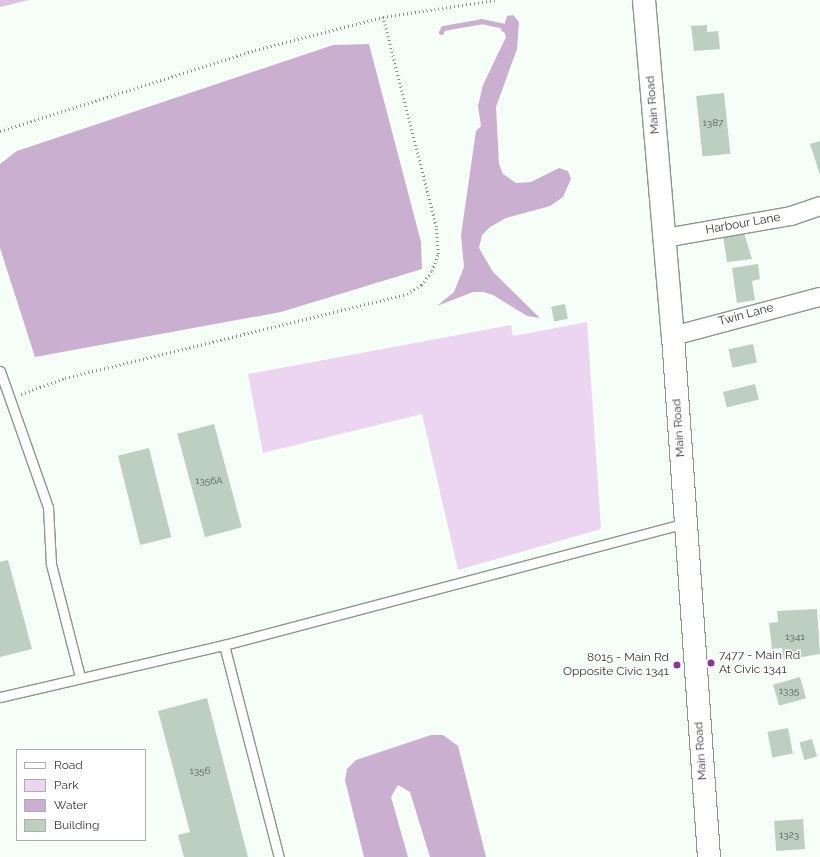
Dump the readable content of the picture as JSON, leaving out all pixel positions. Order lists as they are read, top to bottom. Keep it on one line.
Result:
{"streets":{"main road":["Main Road"],"street":["Harbour Lane","Twin Lane"]},"crossings":[["Main Road","Harbour Lane"],["Main Road","Twin Lane"]],"places":["7477 - Main Rd At Civic 1341","8015 - Main Rd Opposite Civic 1341"],"house_numbers":["1387","1356A","1341","1335","1356","1323"],"legend":["Road","Park","Water","Building"]}
